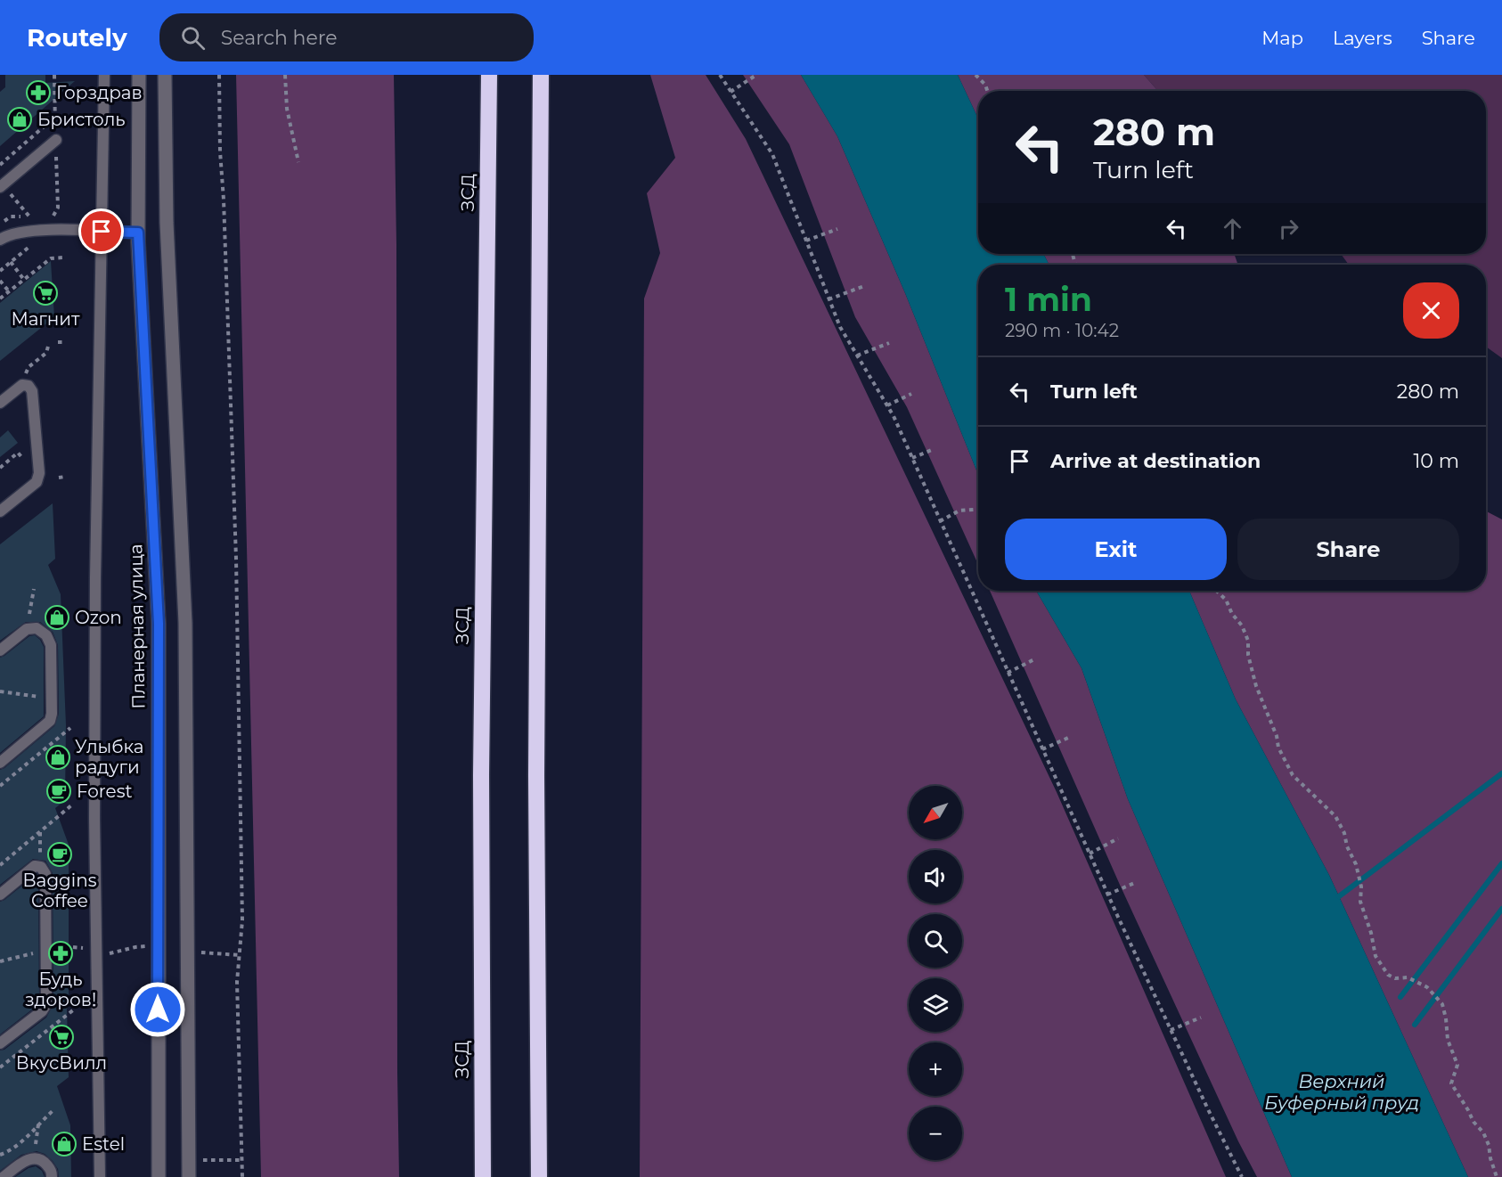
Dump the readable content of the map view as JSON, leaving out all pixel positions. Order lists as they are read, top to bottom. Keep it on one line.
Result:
{"streets":{"highway":["ЗСД"],"street":["Планерная улица"]},"water":["Верхний Буферный пруд"],"places":{"pharmacy":["Горздрав","Будь здоров!"],"shop":["Бристоль","Ozon","Улыбка радуги","Estel"],"supermarket":["Магнит","ВкусВилл"],"cafe":["Forest","Baggins Coffee"]},"north":"bottom left","page":{"header":"Routely","search":"Search here","nav":["Map","Layers","Share"],"turn":["280 m","Turn left"],"heading":["1 min","290 m · 10:42"],"list":[{"name":"Turn left","value":"280 m"},{"name":"Arrive at destination","value":"10 m"}],"buttons":["Exit","Share"],"map_buttons":["+","−"]}}
